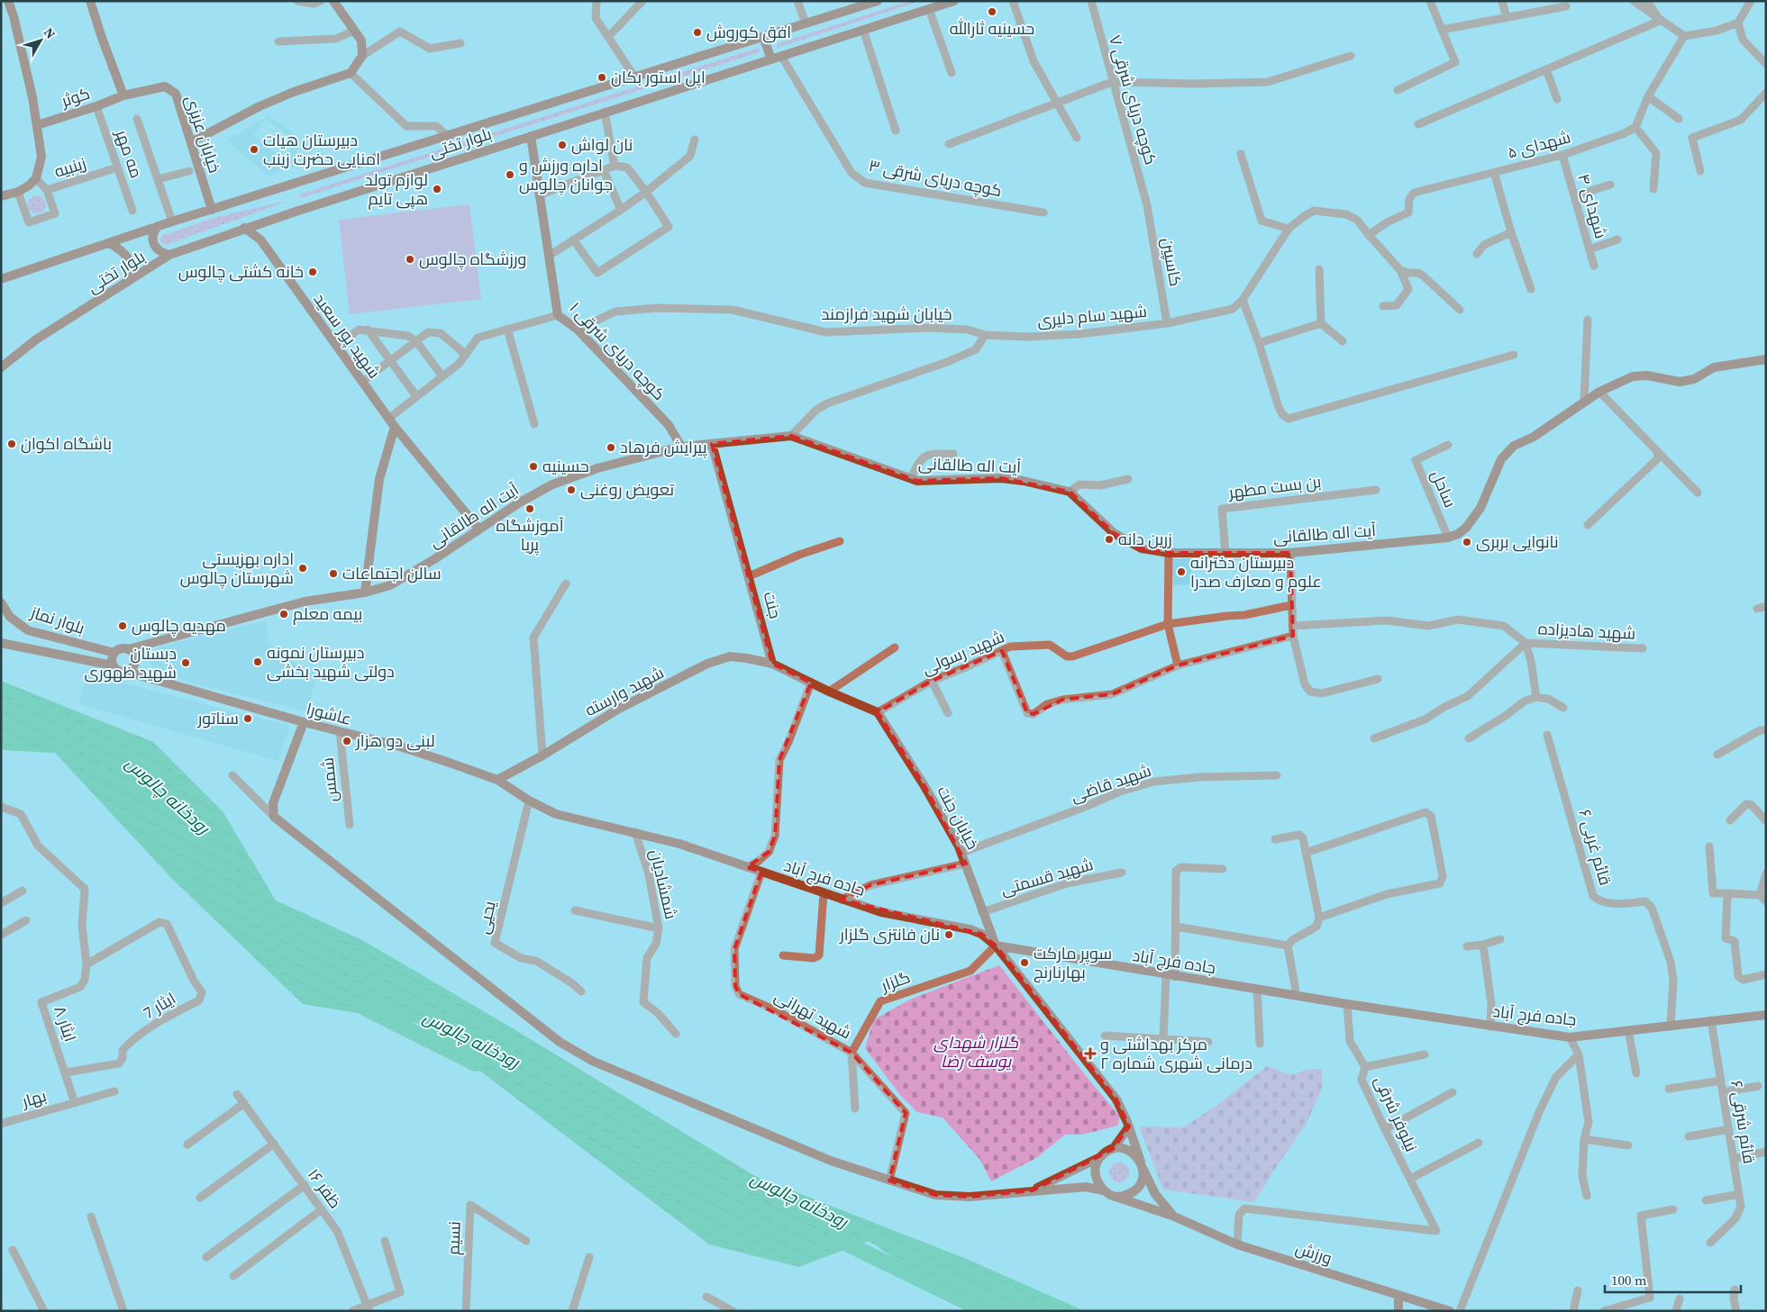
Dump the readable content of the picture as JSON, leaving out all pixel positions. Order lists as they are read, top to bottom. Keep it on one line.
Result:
{"streets":{"street":["کوثر","کوچه دریای شرقی ۷","خیابان عزیزی","بلوار تختی","شهدای ۵","مه مهر","زینبیه","کوچه دریای شرقی ۳","شهدای ۴","کاسپين","خیابان شهید فرازمند","شهید سام دلیری","شهید پور سعید","کوچه دریای شرقی ۱","آیت اله طالقانی","بن بست مطهر","ساحل","جنت","بلوار نماز","شهید هادیزاده","شهید رسولی","شهید وارسته","عاشورا","شمس","شهید قاضی","خیابان جنت","قائم غربی ۶","شهید قسمتی","جاده فرج آباد","شمشادیان","یحیی","گلزار","ایثار 7","شهید تهرانی","ایثار ۸","بهار","نیلوفر شرقی","قائم شرقی ۶","ظفر ۱۶","نسیم","ورزش"]},"crossings":[["کوثر","خیابان عزیزی"],["کوثر","مه مهر"],["کوچه دریای شرقی ۷","کاسپين"],["خیابان عزیزی","بلوار تختی"],["بلوار تختی","کوچه دریای شرقی ۳"],["بلوار تختی","شهید پور سعید"],["بلوار تختی","کوچه دریای شرقی ۱"],["شهدای ۵","شهدای ۴"],["شهدای ۵","شهید سام دلیری"],["مه مهر","زینبیه"],["کاسپين","شهید سام دلیری"],["خیابان شهید فرازمند","شهید سام دلیری"],["خیابان شهید فرازمند","کوچه دریای شرقی ۱"],["شهید پور سعید","آیت اله طالقانی"],["کوچه دریای شرقی ۱","آیت اله طالقانی"],["آیت اله طالقانی","بن بست مطهر"],["آیت اله طالقانی","ساحل"],["آیت اله طالقانی","جنت"],["آیت اله طالقانی","بلوار نماز"],["آیت اله طالقانی","عاشورا"],["جنت","شهید وارسته"],["بلوار نماز","عاشورا"],["شهید رسولی","خیابان جنت"],["شهید وارسته","عاشورا"],["شهید وارسته","جاده فرج آباد"],["عاشورا","شمس"],["عاشورا","جاده فرج آباد"],["شهید قاضی","خیابان جنت"],["خیابان جنت","شهید قسمتی"],["خیابان جنت","جاده فرج آباد"],["خیابان جنت","گلزار"],["قائم غربی ۶","جاده فرج آباد"],["جاده فرج آباد","شمشادیان"],["جاده فرج آباد","یحیی"],["جاده فرج آباد","گلزار"],["جاده فرج آباد","شهید تهرانی"],["جاده فرج آباد","نیلوفر شرقی"],["جاده فرج آباد","قائم شرقی ۶"],["گلزار","شهید تهرانی"],["ایثار 7","ایثار ۸"],["ایثار ۸","بهار"],["نیلوفر شرقی","ورزش"]],"water":["رودخانه چالوس"],"parks":["گلزار شهدای یوسف رضا"],"places":{"other":["حسینیه ثارالله","افق کوروش","اپل استور بکان","نان لواش","دبیرستان هیات امنایی حضرت زینب","اداره ورزش و جوانان چالوس","لوازم تولد هپی تایم","ورزشگاه چالوس","خانه کشتی چالوس","باشگاه اکوان","پیرایش فرهاد","حسینیه","تعویض روغنی","آموزشگاه پریا","زرین دانه","نانوایی بربری","اداره بهزیستی شهرستان چالوس","دبیرستان دخترانه علوم و معارف صدرا","سالن اجتماعات","بیمه معلم","مهدیه چالوس","دبیرستان نمونه دولتی شهید بخشی","دبستان شهید ظهوری","سناتور","لبنی دو هزار","نان فانتزی گلزار","سوپر مارکت بهارنارنج"],"health":["مرکز بهداشتی و درمانی شهری شماره ۲"]},"scale_bar":"100 m","north":"top right"}
